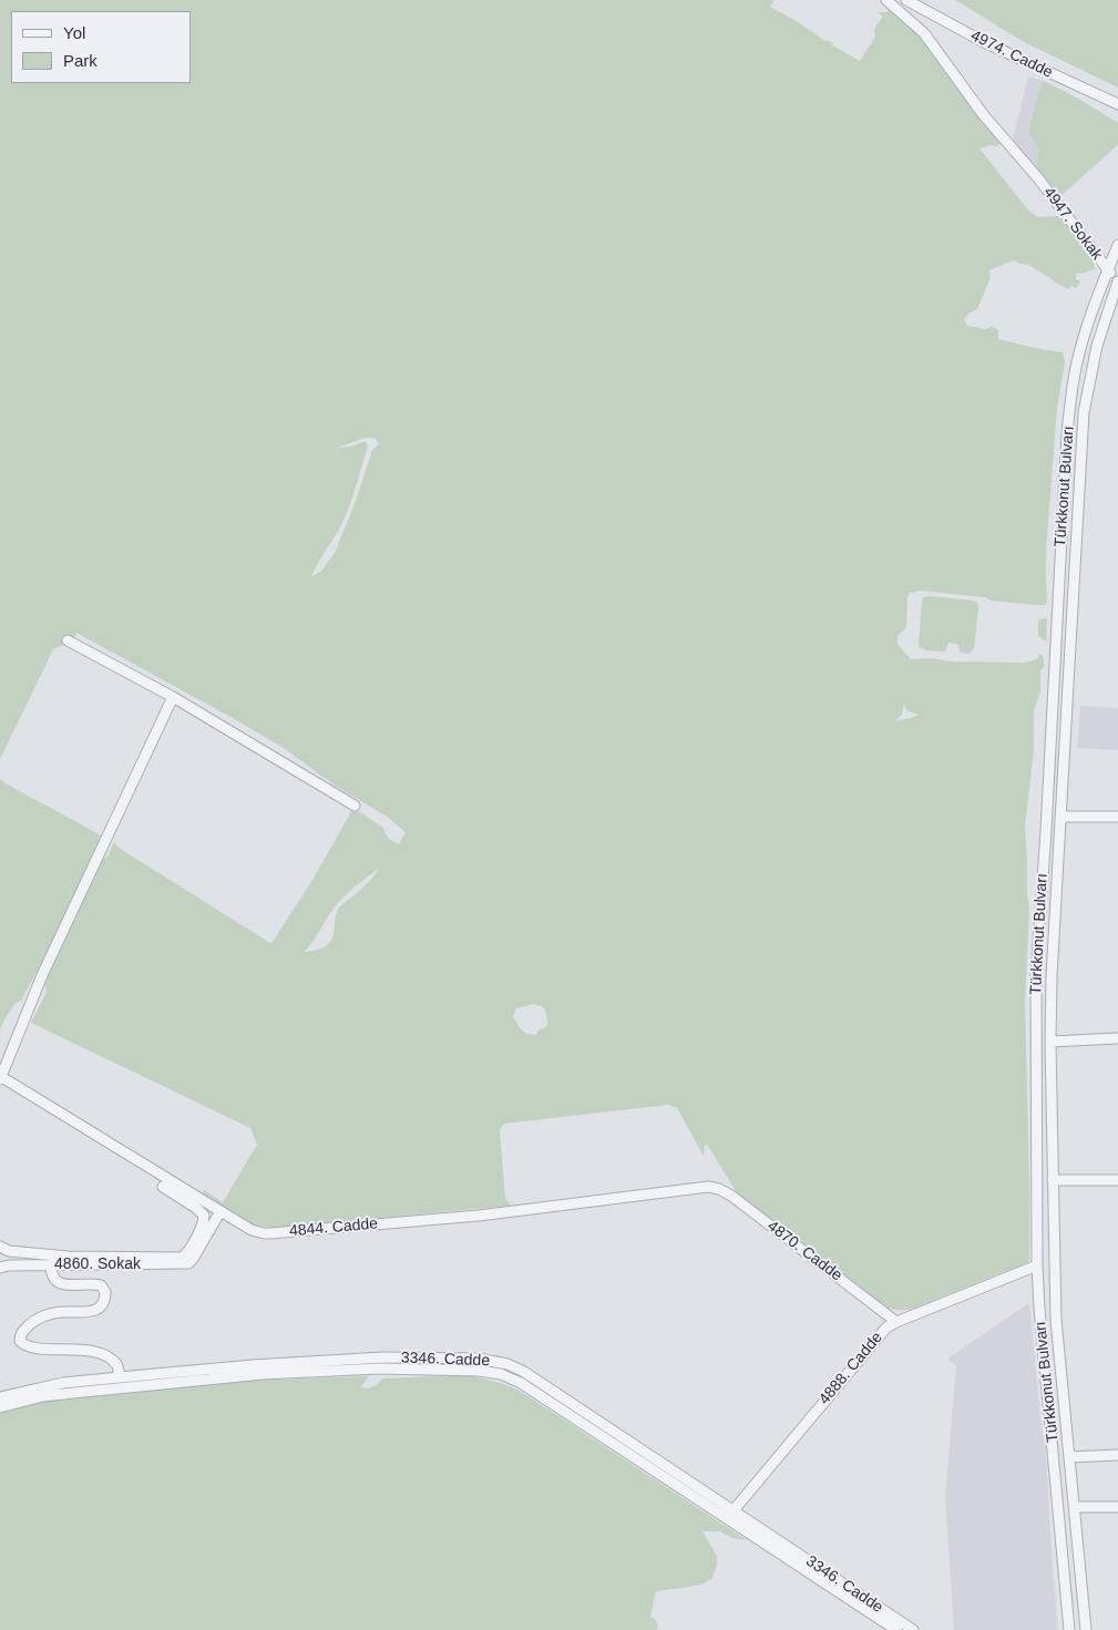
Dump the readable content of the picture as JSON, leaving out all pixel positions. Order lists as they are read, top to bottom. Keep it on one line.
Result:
{"streets":{"street":["4974. Cadde","4947. Sokak","Türkkonut Bulvarı","4844. Cadde","4870. Cadde","4860. Sokak","3346. Cadde","4888. Cadde"]},"crossings":[["4947. Sokak","Türkkonut Bulvarı"],["Türkkonut Bulvarı","4888. Cadde"],["4844. Cadde","4870. Cadde"],["4844. Cadde","4860. Sokak"],["4870. Cadde","4888. Cadde"],["3346. Cadde","4888. Cadde"]],"legend":["Yol","Park"]}
